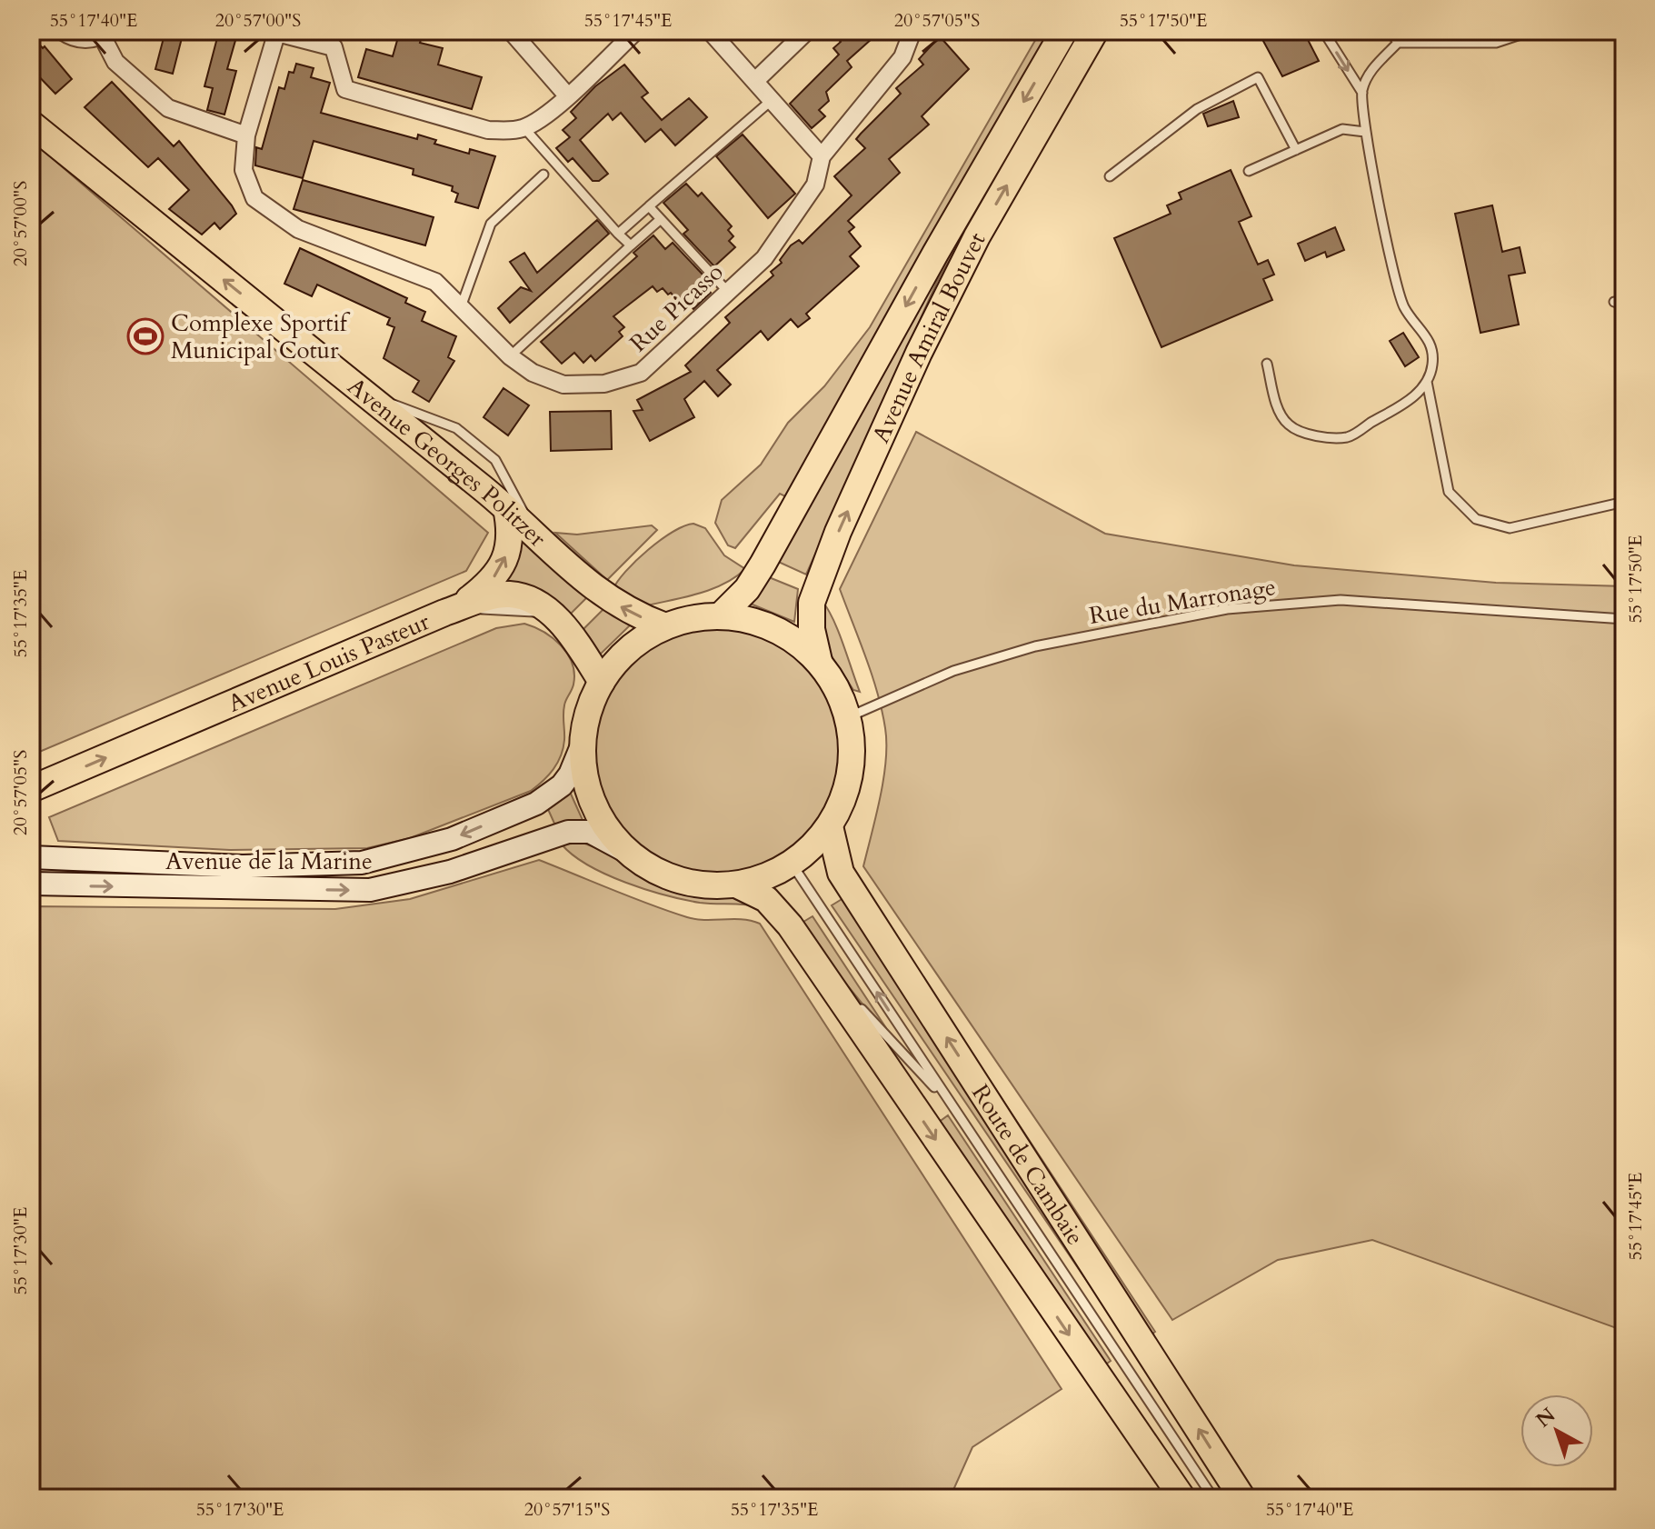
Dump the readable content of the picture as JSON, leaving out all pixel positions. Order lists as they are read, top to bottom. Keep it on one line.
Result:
{"streets":{"main road":["Avenue Amiral Bouvet","Avenue Georges Politzer","Avenue Louis Pasteur","Avenue de la Marine","Route de Cambaie"],"street":["Rue Picasso"],"lane":["Rue du Marronage"]},"one_way":["Avenue Georges Politzer","Avenue Louis Pasteur"],"places":{"sports":["Complexe Sportif Municipal Cotur"]},"north":"top left","coordinates":["55°17'40\"E","20°57'00\"S","55°17'45\"E","20°57'05\"S","55°17'50\"E","55°17'35\"E","55°17'30\"E","20°57'15\"S"]}
